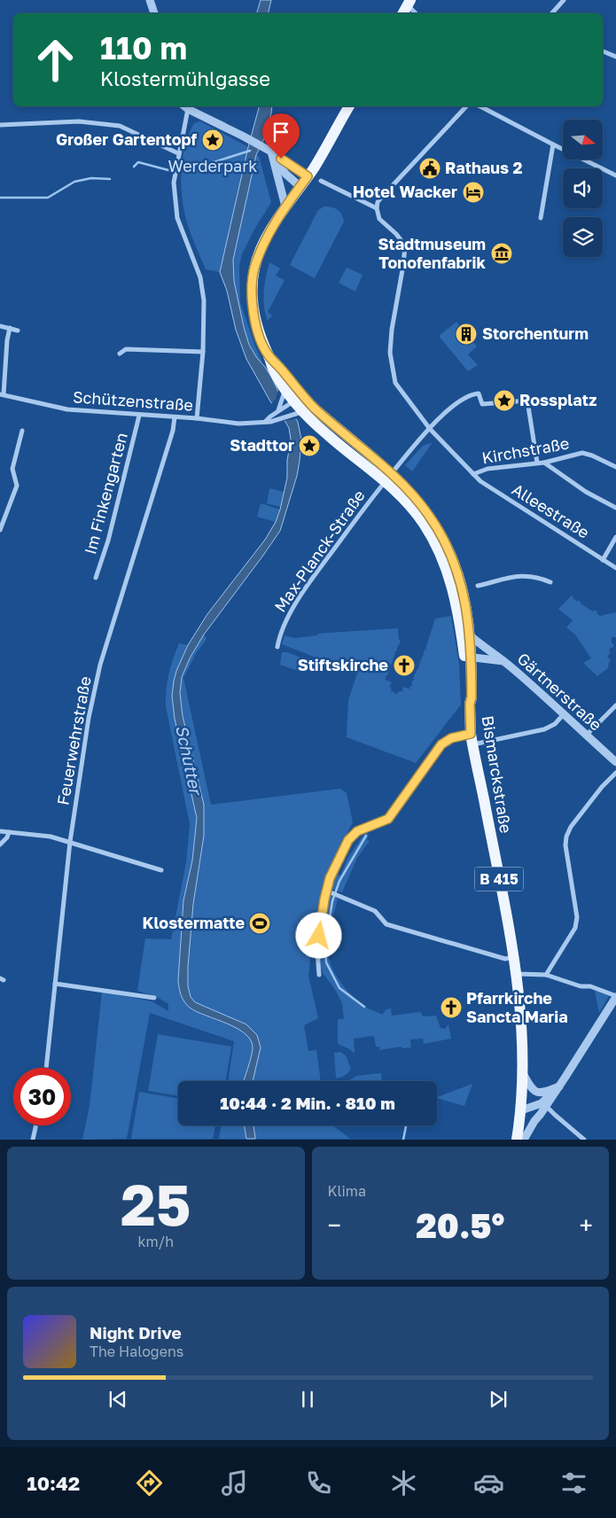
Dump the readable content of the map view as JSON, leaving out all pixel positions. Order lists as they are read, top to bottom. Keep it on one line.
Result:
{"streets":{"main road":["Bismarckstraße","B 415"],"street":["Schützenstraße","Kirchstraße","Im Finkengarten","Alleestraße","Max-Planck-Straße","Gärtnerstraße","Feuerwehrstraße"]},"crossings":[["Schützenstraße","Im Finkengarten"],["Schützenstraße","Feuerwehrstraße"],["Schützenstraße","B 415"],["Kirchstraße","Alleestraße"],["Max-Planck-Straße","B 415"],["Gärtnerstraße","Bismarckstraße"],["Gärtnerstraße","B 415"],["Bismarckstraße","B 415"]],"water":["Schutter"],"parks":["Werderpark"],"places":{"place":["Großer Gartentopf","Rossplatz","Stadttor"],"public building":["Rathaus 2"],"hotel":["Hotel Wacker"],"museum":["Stadtmuseum Tonofenfabrik"],"building":["Storchenturm"],"church":["Stiftskirche","Pfarrkirche Sancta Maria"],"sports":["Klostermatte"]},"north":"right","page":{"turn":["110 m","Klostermühlgasse"],"limit":"30","trip":"10:44 · 2 Min. · 810 m","tile":[["25","km/h"],"Klima"],"heat":["−","20.5°","+"],"song":["Night Drive","The Halogens"],"tabs":"10:42"}}
